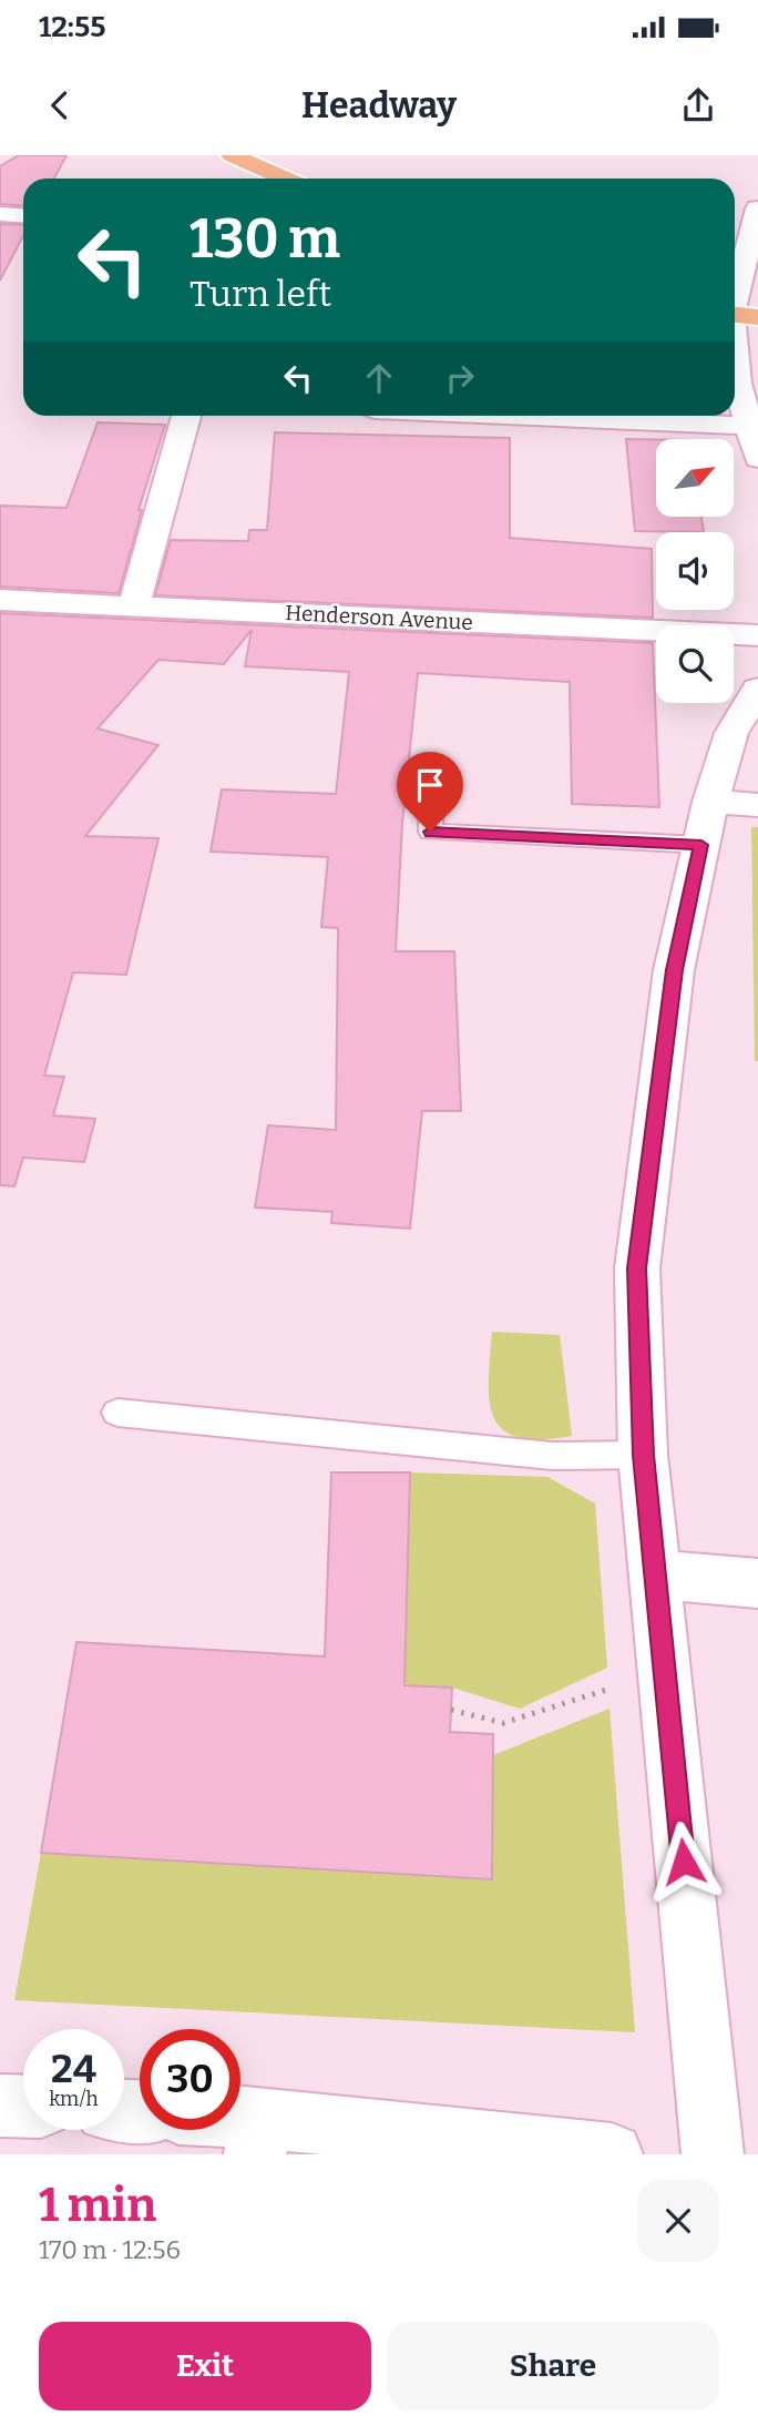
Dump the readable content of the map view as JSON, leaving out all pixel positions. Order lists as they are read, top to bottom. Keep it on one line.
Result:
{"streets":{"street":["Henderson Avenue"]},"north":"top right","page":{"status":"12:55","header":"Headway","turn":["130 m","Turn left"],"speed":"24 km/h","limit":"30","heading":["1 min","170 m · 12:56"],"buttons":["Exit","Share"]}}
